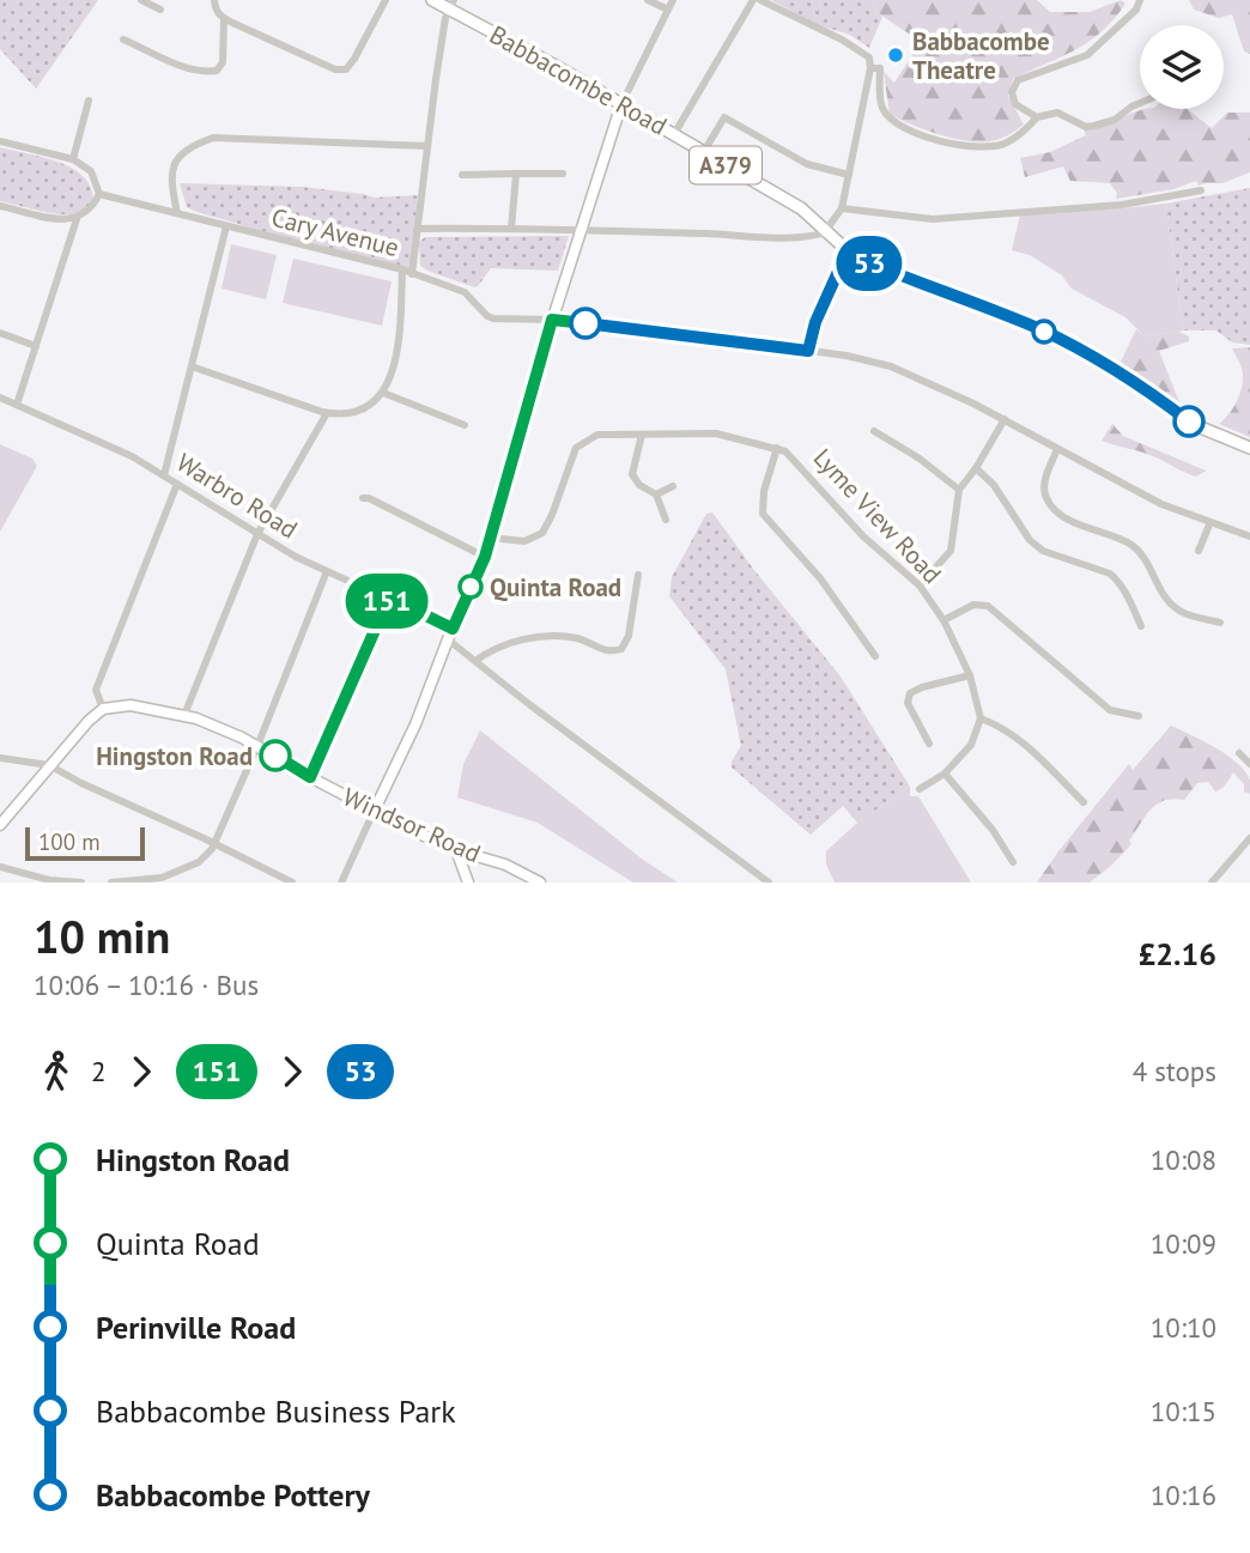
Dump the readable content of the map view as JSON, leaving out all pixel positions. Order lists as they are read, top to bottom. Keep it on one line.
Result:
{"streets":{"main road":["Babbacombe Road","A379"],"street":["Cary Avenue","Warbro Road","Lyme View Road","Windsor Road"]},"places":["Babbacombe Theatre","Quinta Road","Hingston Road"],"lines":["bus line 53","bus line 151"],"scale_bar":"100 m","page":{"on_map":["151","53"],"scale":"100 m","heading":["10 min","10:06 – 10:16 · Bus","£2.16"],"legs":["2","151","53","4 stops"],"list":[{"name":"Hingston Road","value":"10:08"},{"name":"Quinta Road","value":"10:09"},{"name":"Perinville Road","value":"10:10"},{"name":"Babbacombe Business Park","value":"10:15"},{"name":"Babbacombe Pottery","value":"10:16"}]}}
